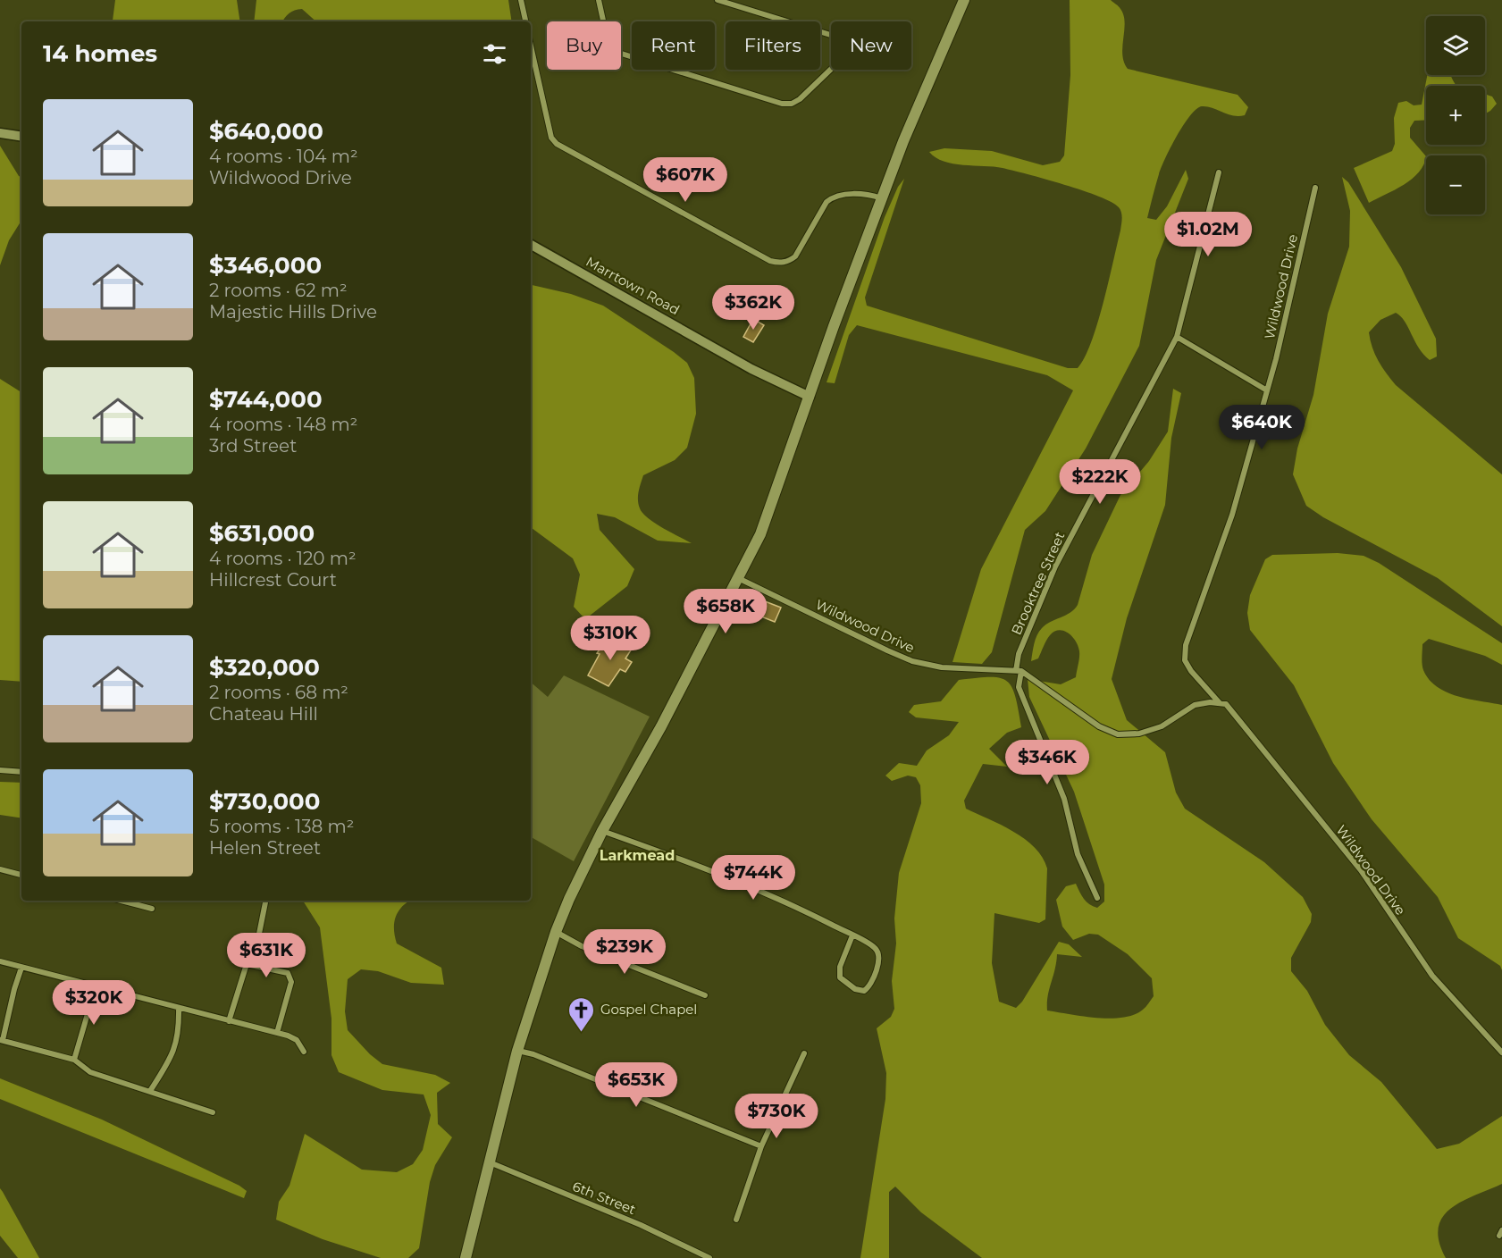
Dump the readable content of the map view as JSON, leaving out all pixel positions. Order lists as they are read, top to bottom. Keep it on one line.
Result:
{"streets":{"street":["Marrtown Road","Wildwood Drive","Brooktree Street","6th Street"]},"crossings":[["Wildwood Drive","Brooktree Street"]],"districts":["Larkmead"],"places":{"church":["Gospel Chapel"]},"page":{"map_buttons":["+","−"],"chip":["Buy","Rent","Filters","New"],"heading":"14 homes","list":[{"name":"$640,000","note":"4 rooms · 104 m² · Wildwood Drive"},{"name":"$346,000","note":"2 rooms · 62 m² · Majestic Hills Drive"},{"name":"$744,000","note":"4 rooms · 148 m² · 3rd Street"},{"name":"$631,000","note":"4 rooms · 120 m² · Hillcrest Court"},{"name":"$320,000","note":"2 rooms · 68 m² · Chateau Hill"},{"name":"$730,000","note":"5 rooms · 138 m² · Helen Street"}],"price":["$607K","$1.02M","$362K","$640K","$222K","$658K","$310K","$346K","$744K","$239K","$631K","$320K","$653K","$730K"]}}
